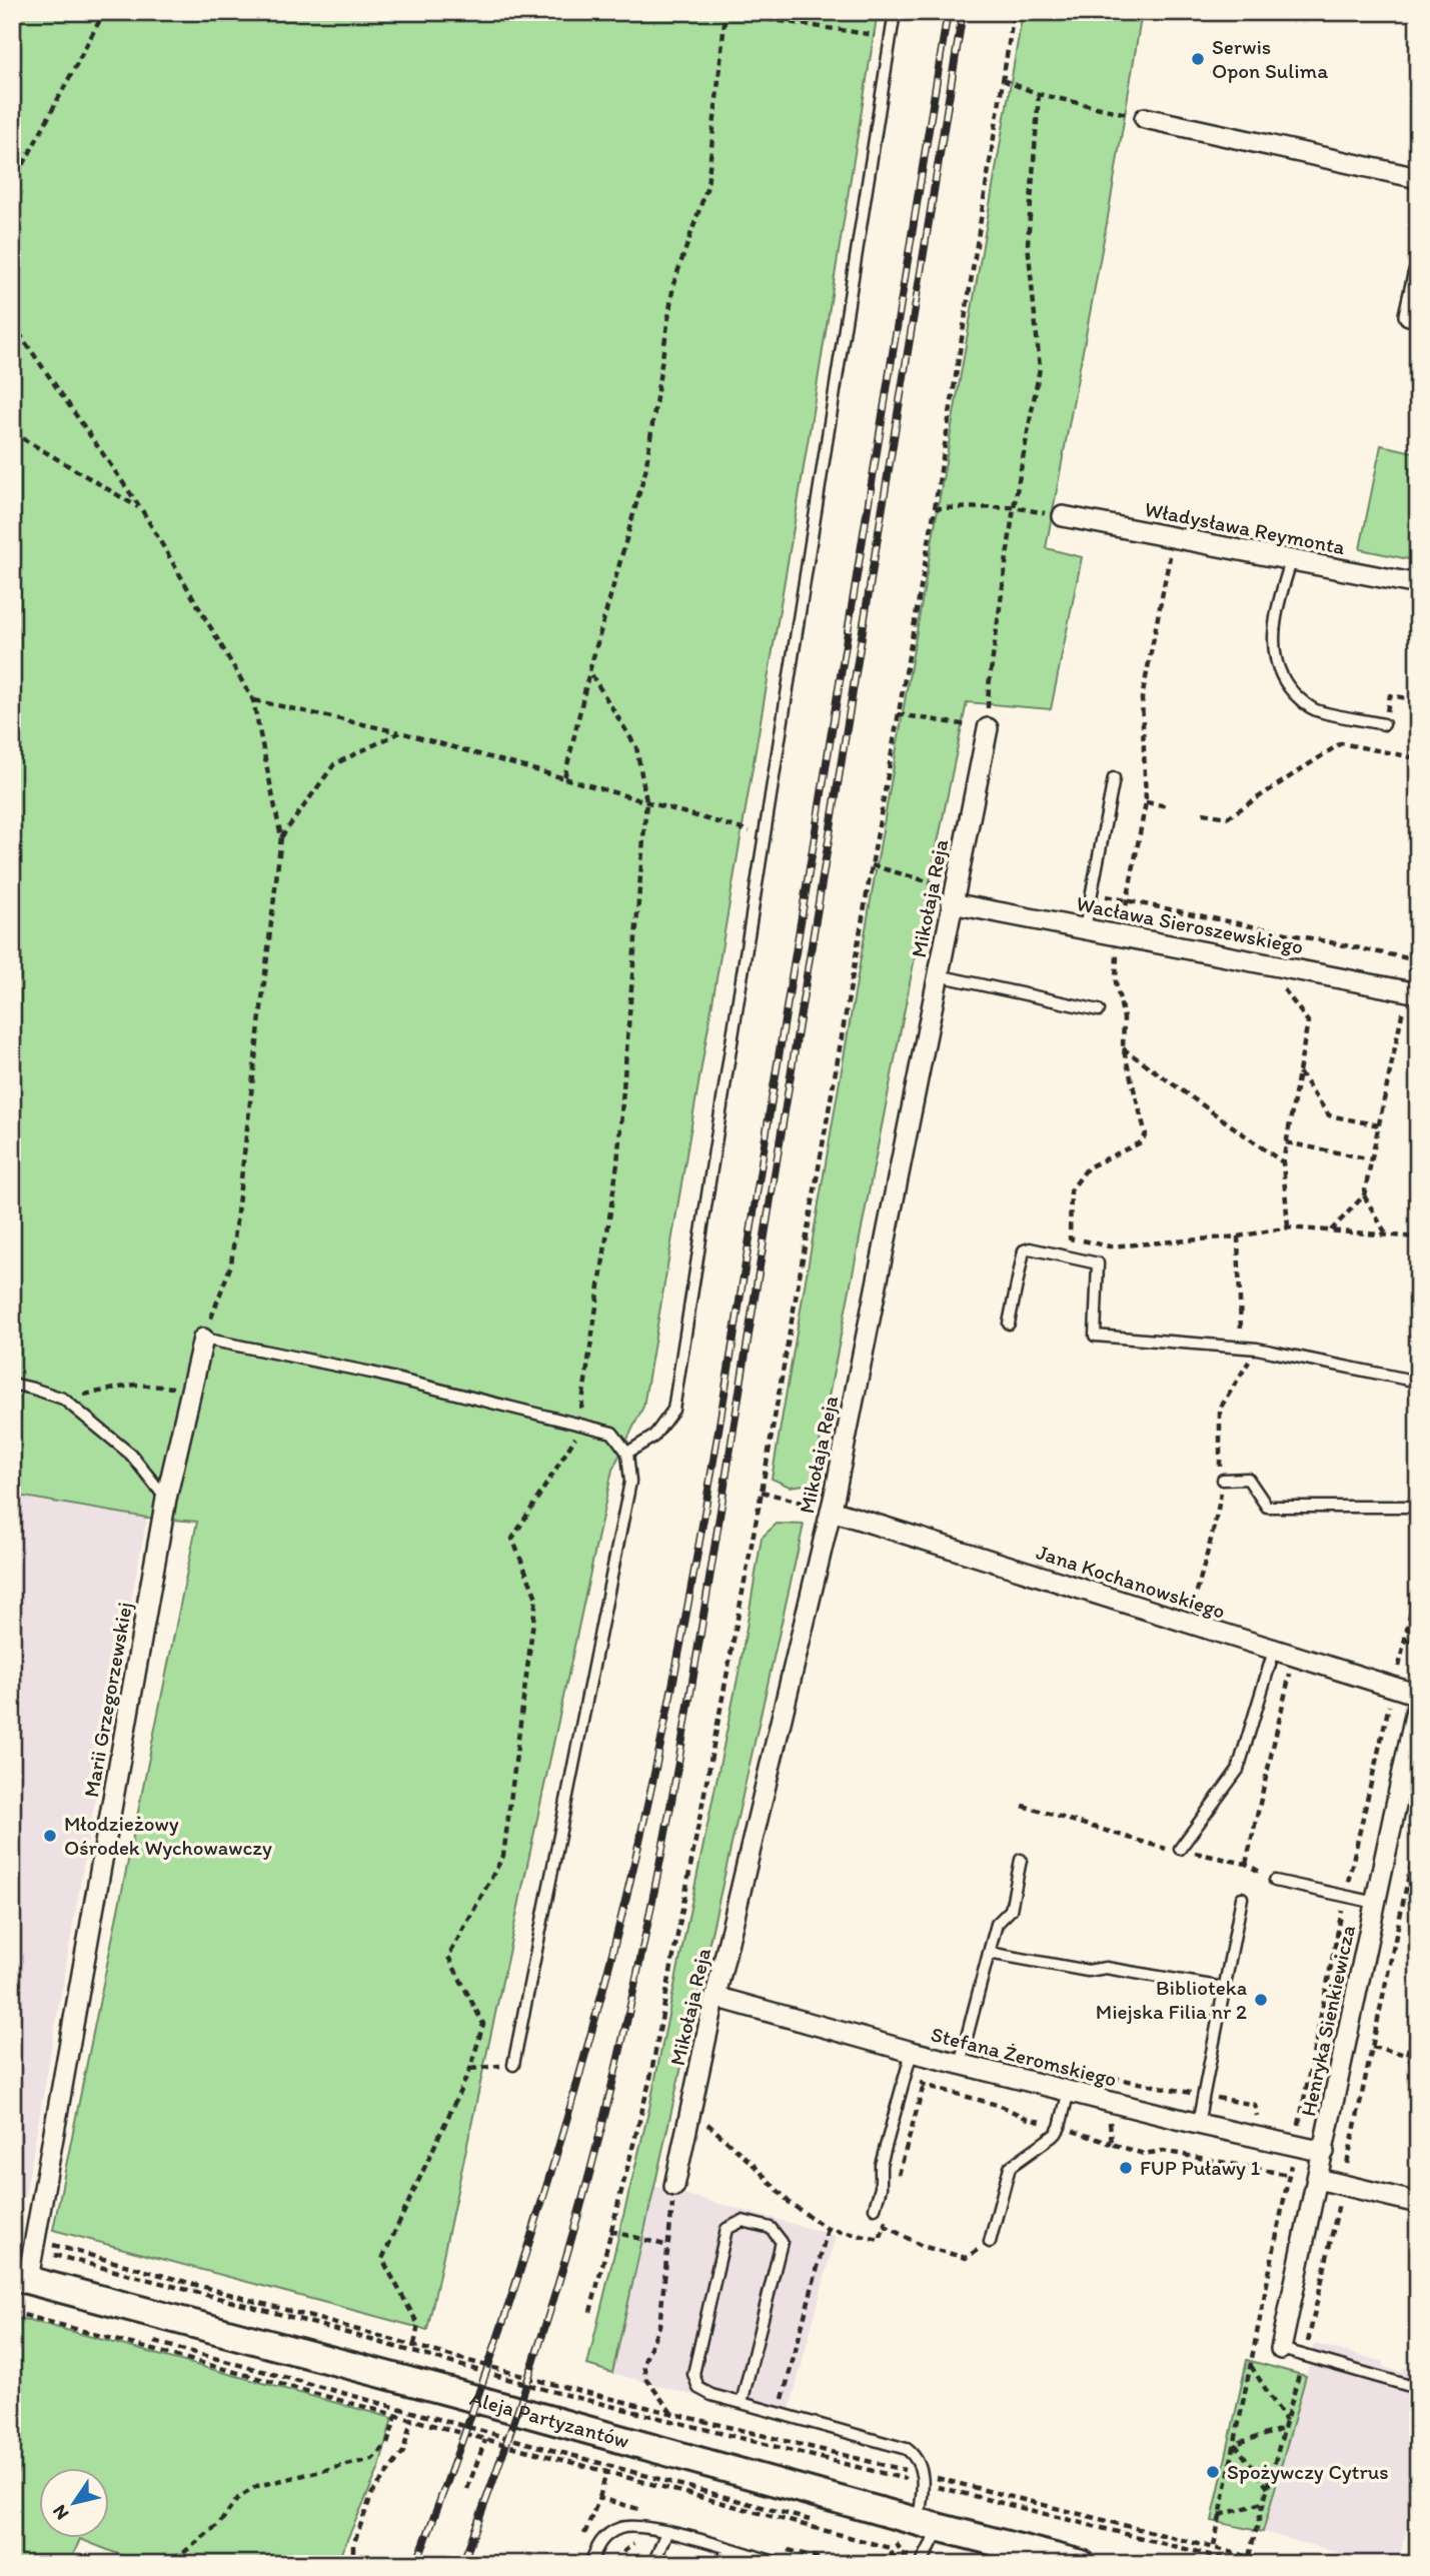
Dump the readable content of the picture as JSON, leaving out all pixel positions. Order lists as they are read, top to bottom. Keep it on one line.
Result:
{"streets":{"main road":["Aleja Partyzantów"],"street":["Władysława Reymonta","Mikołaja Reja","Wacława Sieroszewskiego","Jana Kochanowskiego","Marii Grzegorzewskiej","Henryka Sienkiewicza","Stefana Żeromskiego"]},"crossings":[["Mikołaja Reja","Wacława Sieroszewskiego"],["Mikołaja Reja","Jana Kochanowskiego"],["Mikołaja Reja","Stefana Żeromskiego"],["Jana Kochanowskiego","Henryka Sienkiewicza"],["Marii Grzegorzewskiej","Aleja Partyzantów"],["Henryka Sienkiewicza","Stefana Żeromskiego"]],"places":["Serwis Opon Sulima","Młodzieżowy Ośrodek Wychowawczy","Biblioteka Miejska Filia nr 2","FUP Puławy 1","Spożywczy Cytrus"],"north":"bottom left"}
